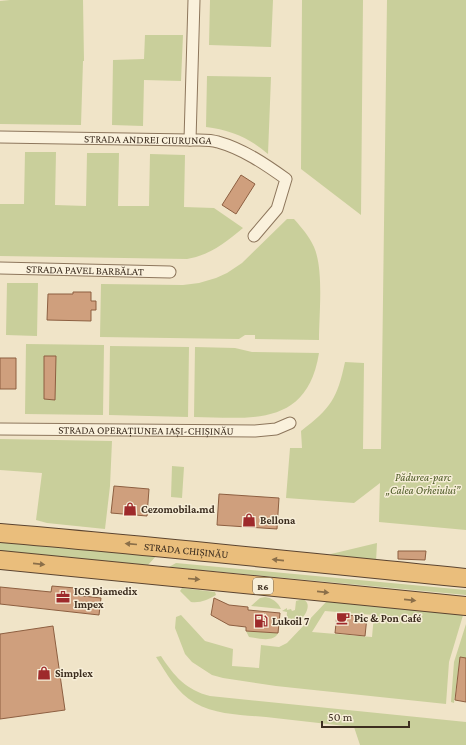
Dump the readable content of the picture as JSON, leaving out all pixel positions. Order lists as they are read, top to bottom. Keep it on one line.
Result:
{"streets":{"highway":["STRADA CHIȘINĂU","R6"],"street":["STRADA ANDREI CIURUNGA","STRADA PAVEL BARBĂLAT","STRADA OPERAȚIUNEA IAȘI-CHIȘINĂU"]},"parks":["Pădurea-parc „Calea Orheiului”"],"places":{"shop":["Cezomobila.md","Bellona","Simplex"],"office":["ICS Diamedix Impex"],"cafe":["Pic & Pon Café"],"fuel station":["Lukoil 7"]},"scale_bar":"50 m"}
